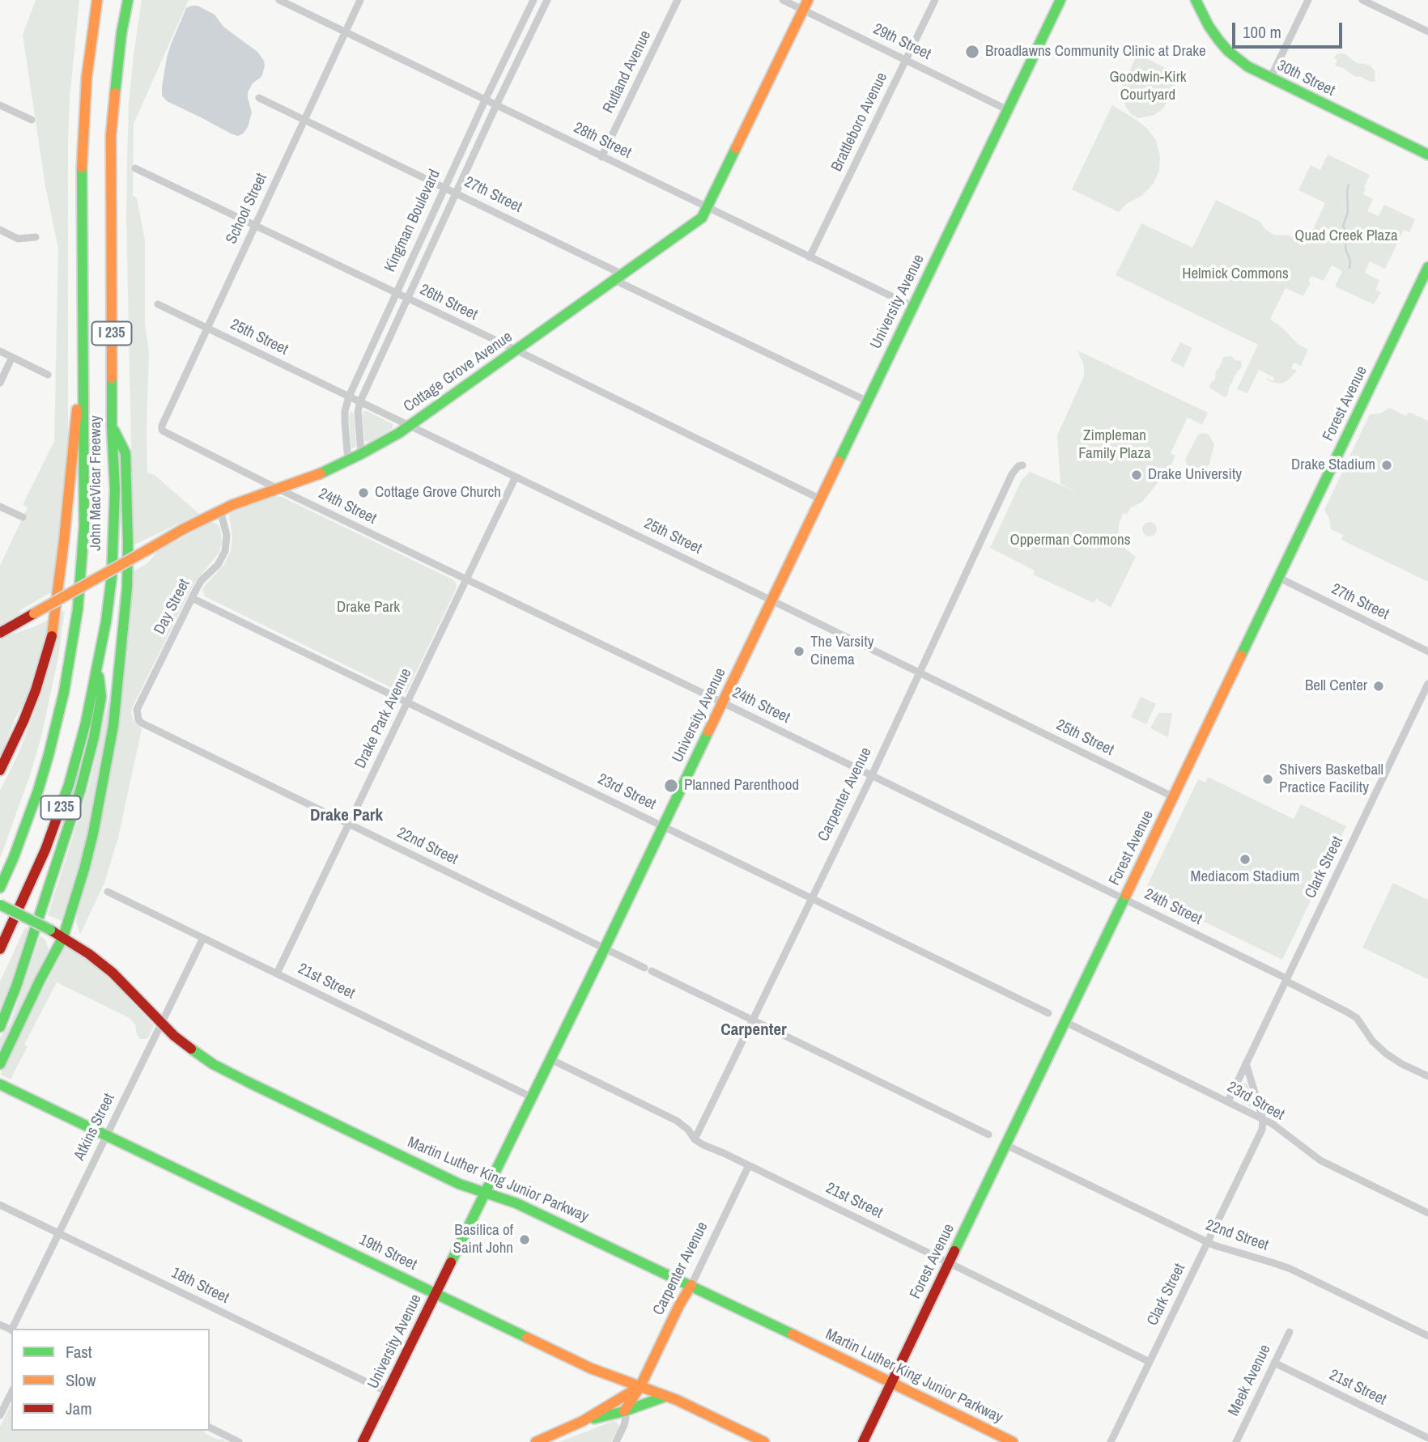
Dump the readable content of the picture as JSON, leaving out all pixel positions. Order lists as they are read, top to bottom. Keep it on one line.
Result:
{"streets":{"main road":["30th Street","University Avenue","I 235","Cottage Grove Avenue","Forest Avenue","John MacVicar Freeway","Carpenter Avenue","Martin Luther King Junior Parkway","19th Street"],"street":["29th Street","Rutland Avenue","Brattleboro Avenue","28th Street","27th Street","School Street","Kingman Boulevard","26th Street","25th Street","24th Street","Day Street","Drake Park Avenue","23rd Street","22nd Street","Clark Street","21st Street","Atkins Street","18th Street","Meek Avenue"]},"crossings":[["29th Street","Brattleboro Avenue"],["29th Street","University Avenue"],["29th Street","Cottage Grove Avenue"],["Rutland Avenue","28th Street"],["Brattleboro Avenue","28th Street"],["28th Street","School Street"],["28th Street","Kingman Boulevard"],["28th Street","University Avenue"],["28th Street","Cottage Grove Avenue"],["27th Street","School Street"],["27th Street","Kingman Boulevard"],["27th Street","University Avenue"],["27th Street","Cottage Grove Avenue"],["27th Street","Forest Avenue"],["School Street","26th Street"],["School Street","25th Street"],["School Street","24th Street"],["Kingman Boulevard","26th Street"],["Kingman Boulevard","25th Street"],["Kingman Boulevard","Cottage Grove Avenue"],["University Avenue","26th Street"],["University Avenue","25th Street"],["University Avenue","24th Street"],["University Avenue","23rd Street"],["University Avenue","22nd Street"],["University Avenue","21st Street"],["University Avenue","Martin Luther King Junior Parkway"],["University Avenue","19th Street"],["University Avenue","18th Street"],["26th Street","Cottage Grove Avenue"],["25th Street","Cottage Grove Avenue"],["25th Street","Forest Avenue"],["25th Street","Drake Park Avenue"],["25th Street","Carpenter Avenue"],["Cottage Grove Avenue","24th Street"],["Cottage Grove Avenue","Day Street"],["Forest Avenue","24th Street"],["Forest Avenue","23rd Street"],["Forest Avenue","22nd Street"],["Forest Avenue","21st Street"],["Forest Avenue","Martin Luther King Junior Parkway"],["24th Street","Drake Park Avenue"],["24th Street","Carpenter Avenue"],["24th Street","Clark Street"],["Day Street","23rd Street"],["Day Street","22nd Street"],["Drake Park Avenue","23rd Street"],["Drake Park Avenue","22nd Street"],["Drake Park Avenue","21st Street"],["23rd Street","Carpenter Avenue"],["23rd Street","Clark Street"],["Carpenter Avenue","22nd Street"],["Carpenter Avenue","21st Street"],["Carpenter Avenue","Martin Luther King Junior Parkway"],["Carpenter Avenue","19th Street"],["22nd Street","Clark Street"],["Clark Street","21st Street"],["21st Street","Atkins Street"],["21st Street","Meek Avenue"],["Atkins Street","Martin Luther King Junior Parkway"],["Atkins Street","19th Street"],["Atkins Street","18th Street"]],"districts":["Drake Park","Carpenter"],"parks":["Goodwin-Kirk Courtyard","Quad Creek Plaza","Helmick Commons","Zimpleman Family Plaza","Opperman Commons","Drake Park"],"places":["Broadlawns Community Clinic at Drake","Drake Stadium","Drake University","Cottage Grove Church","The Varsity Cinema","Bell Center","Shivers Basketball Practice Facility","Planned Parenthood","Mediacom Stadium","Basilica of Saint John"],"legend":["Fast","Slow","Jam"],"scale_bar":"100 m"}
